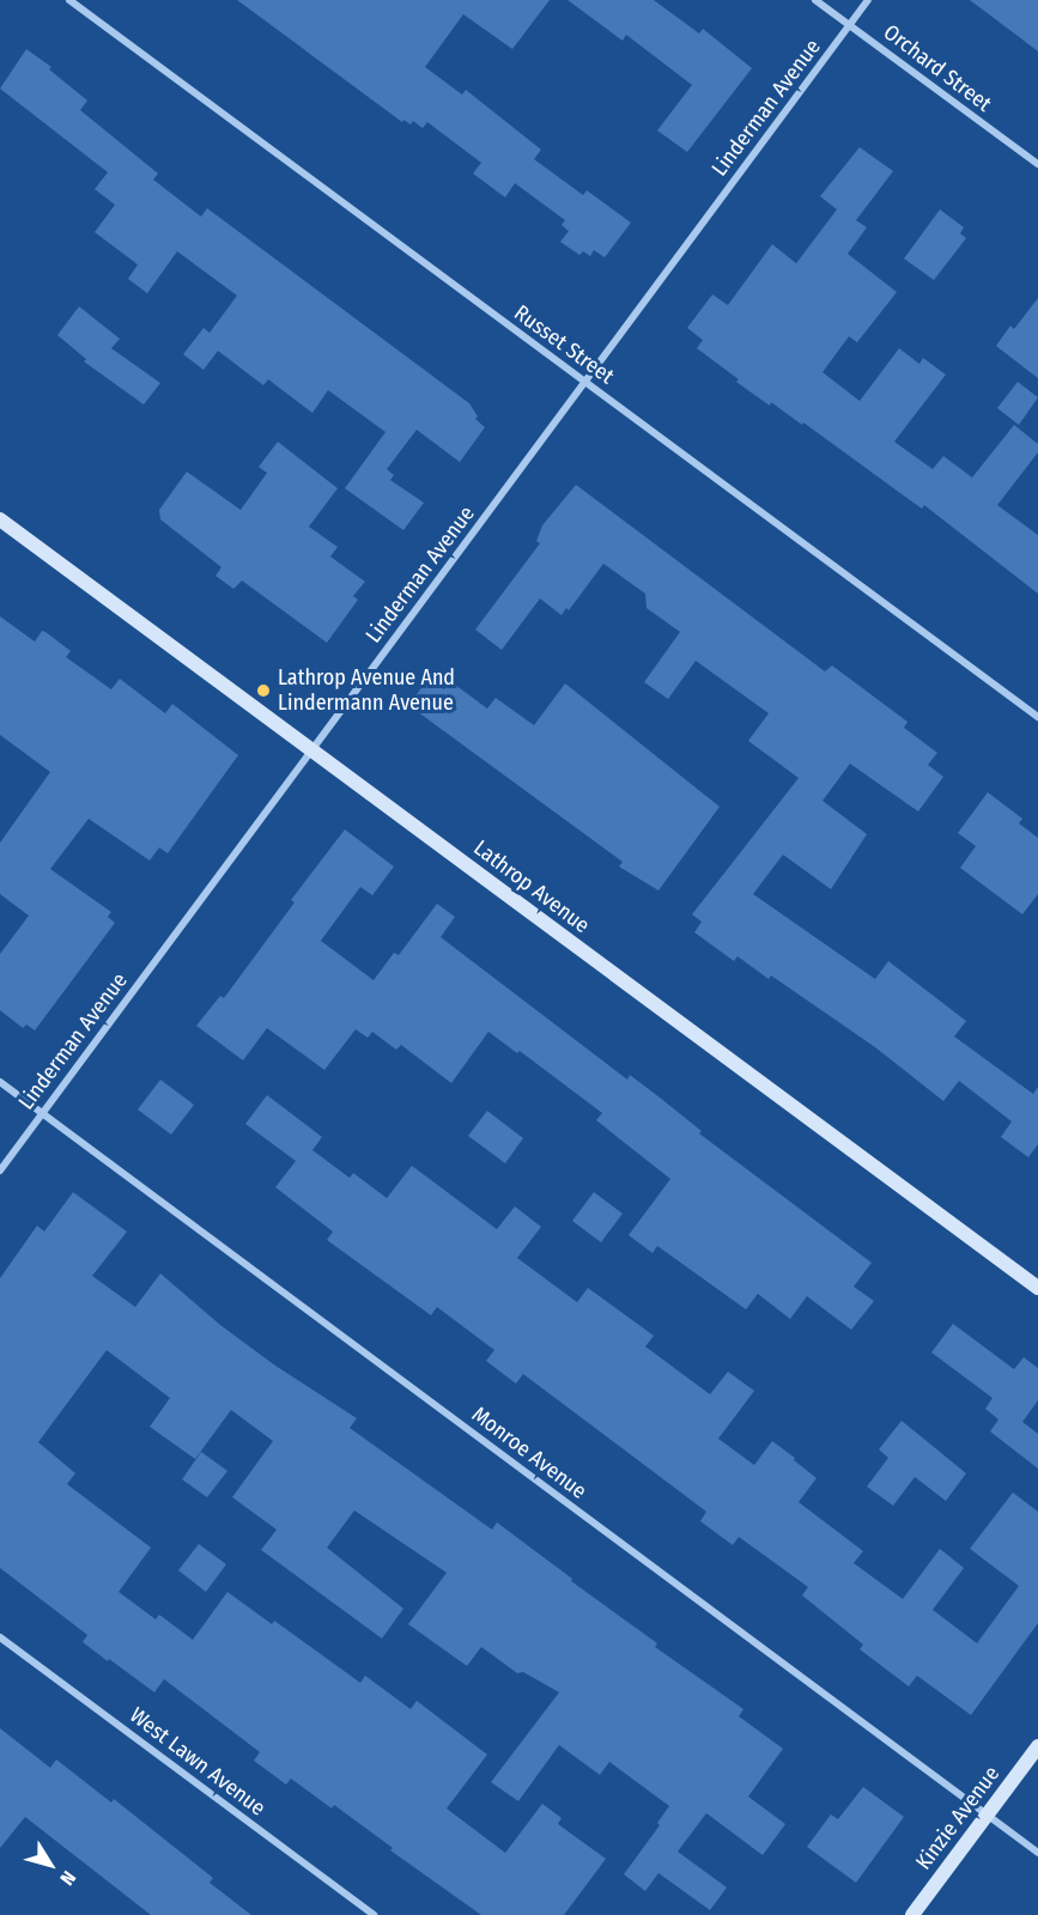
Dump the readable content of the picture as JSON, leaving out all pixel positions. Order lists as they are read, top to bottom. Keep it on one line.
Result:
{"streets":{"street":["Orchard Street","Linderman Avenue","Russet Street","Lathrop Avenue","Monroe Avenue","West Lawn Avenue","Kinzie Avenue"]},"crossings":[["Orchard Street","Linderman Avenue"],["Linderman Avenue","Russet Street"],["Linderman Avenue","Lathrop Avenue"],["Linderman Avenue","Monroe Avenue"],["Monroe Avenue","Kinzie Avenue"]],"places":["Lathrop Avenue And Lindermann Avenue"],"north":"bottom right"}
